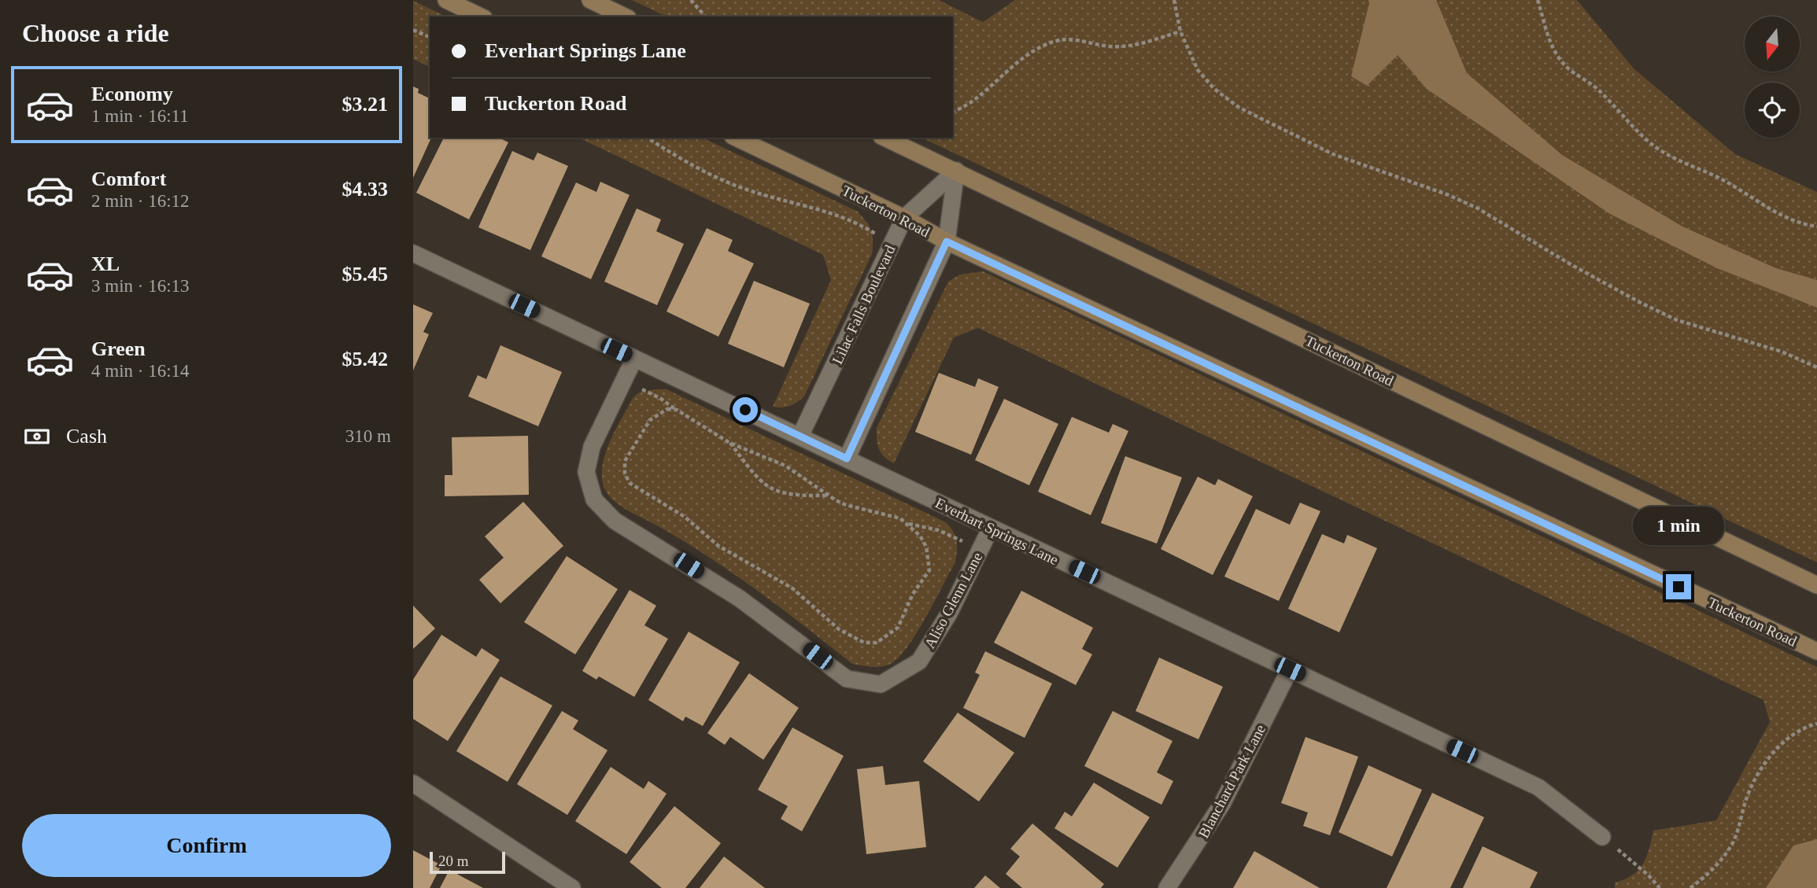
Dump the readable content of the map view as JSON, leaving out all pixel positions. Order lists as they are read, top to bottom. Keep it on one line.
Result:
{"streets":{"main road":["Tuckerton Road"],"street":["Lilac Falls Boulevard","Everhart Springs Lane","Aliso Glenn Lane","Blanchard Park Lane"]},"crossings":[["Tuckerton Road","Lilac Falls Boulevard"],["Lilac Falls Boulevard","Everhart Springs Lane"],["Everhart Springs Lane","Aliso Glenn Lane"],["Everhart Springs Lane","Blanchard Park Lane"]],"scale_bar":"20 m","north":"bottom","page":{"heading":"Choose a ride","banner":["Everhart Springs Lane","Tuckerton Road"],"list":[{"name":"Economy","note":"1 min · 16:11","value":"$3.21"},{"name":"Comfort","note":"2 min · 16:12","value":"$4.33"},{"name":"XL","note":"3 min · 16:13","value":"$5.45"},{"name":"Green","note":"4 min · 16:14","value":"$5.42"}],"pay":["Cash","310 m"],"bubble":"1 min","buttons":"Confirm","scale":"20 m"}}
